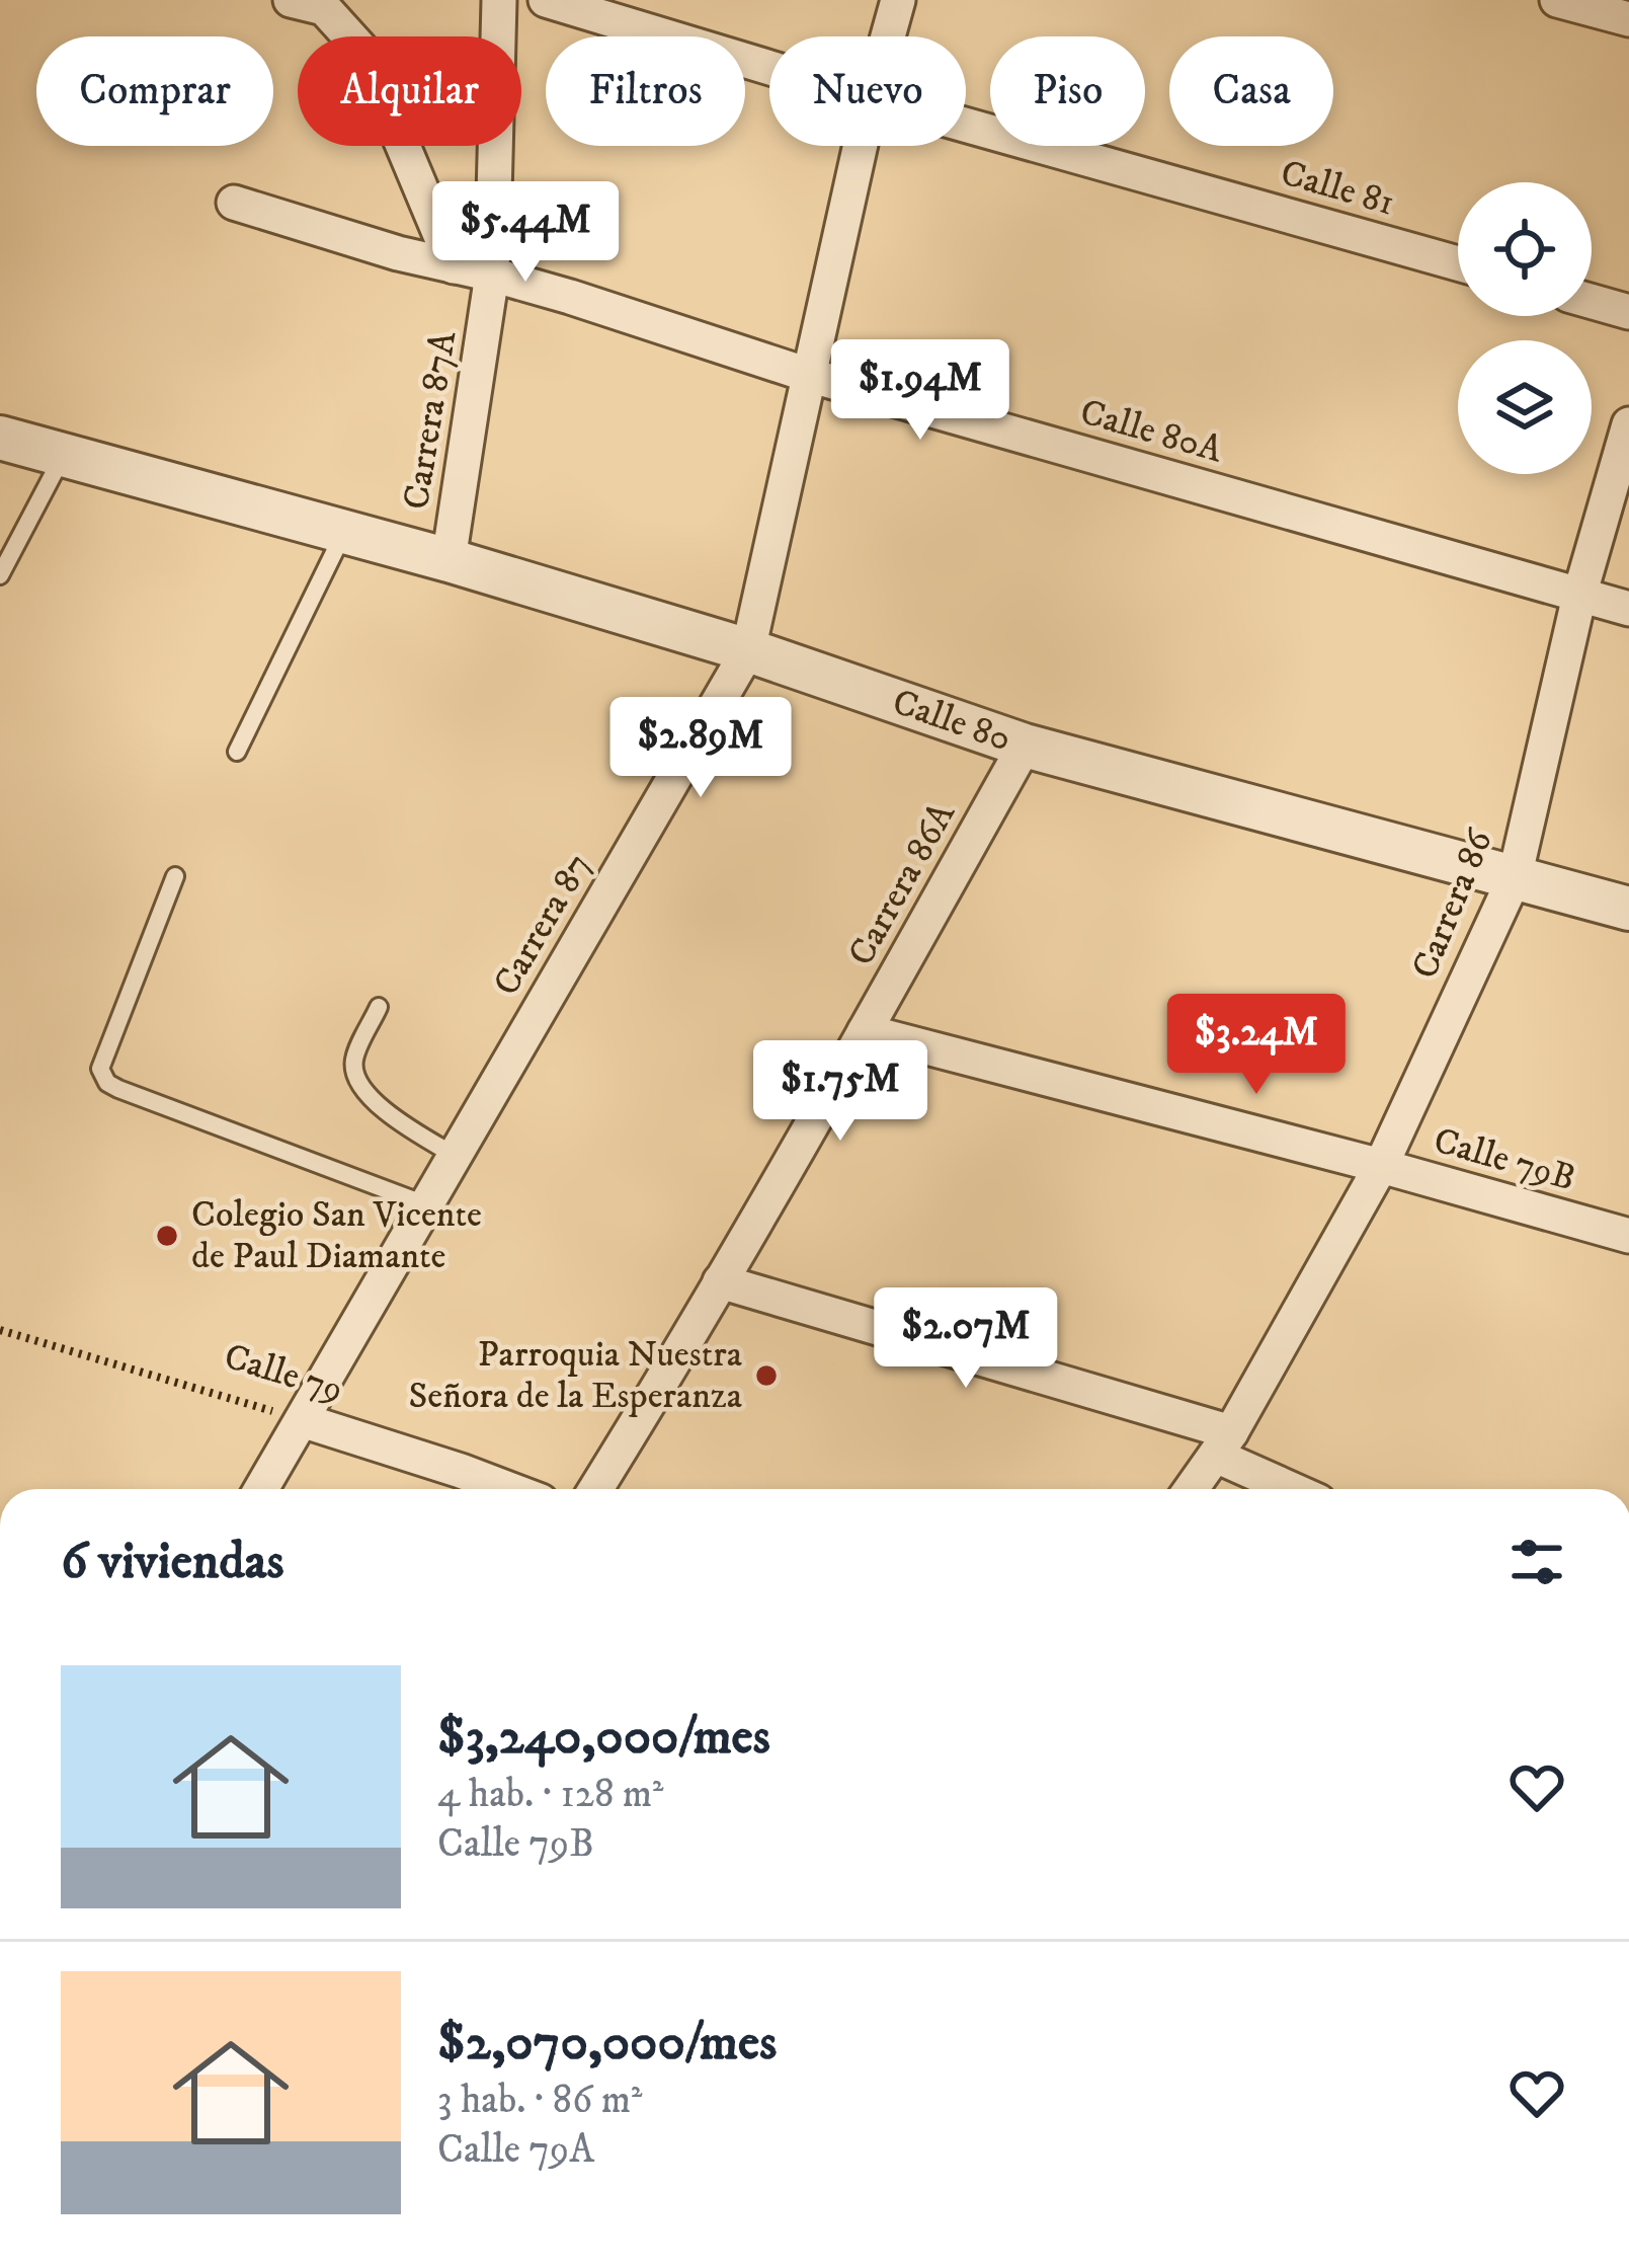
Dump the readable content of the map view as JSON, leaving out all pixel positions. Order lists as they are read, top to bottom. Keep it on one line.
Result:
{"streets":{"street":["Calle 81","Carrera 87A","Calle 80A","Calle 80","Carrera 86A","Carrera 86","Carrera 87","Calle 79B","Calle 79"]},"crossings":[["Carrera 87A","Calle 80A"],["Carrera 87A","Calle 80"],["Calle 80A","Carrera 86"],["Calle 80A","Carrera 87"],["Calle 80","Carrera 86A"],["Calle 80","Carrera 86"],["Calle 80","Carrera 87"],["Carrera 86A","Calle 79B"],["Carrera 86","Calle 79B"],["Carrera 87","Calle 79"]],"places":["Colegio San Vicente de Paul Diamante","Parroquia Nuestra Señora de la Esperanza"],"page":{"chip":["Comprar","Alquilar","Filtros","Nuevo","Piso","Casa"],"price":["$5.44M","$1.94M","$2.89M","$3.24M","$1.75M","$2.07M"],"heading":"6 viviendas","list":[{"name":"$3,240,000/mes","note":"4 hab. · 128 m² · Calle 79B"},{"name":"$2,070,000/mes","note":"3 hab. · 86 m² · Calle 79A"}]}}
